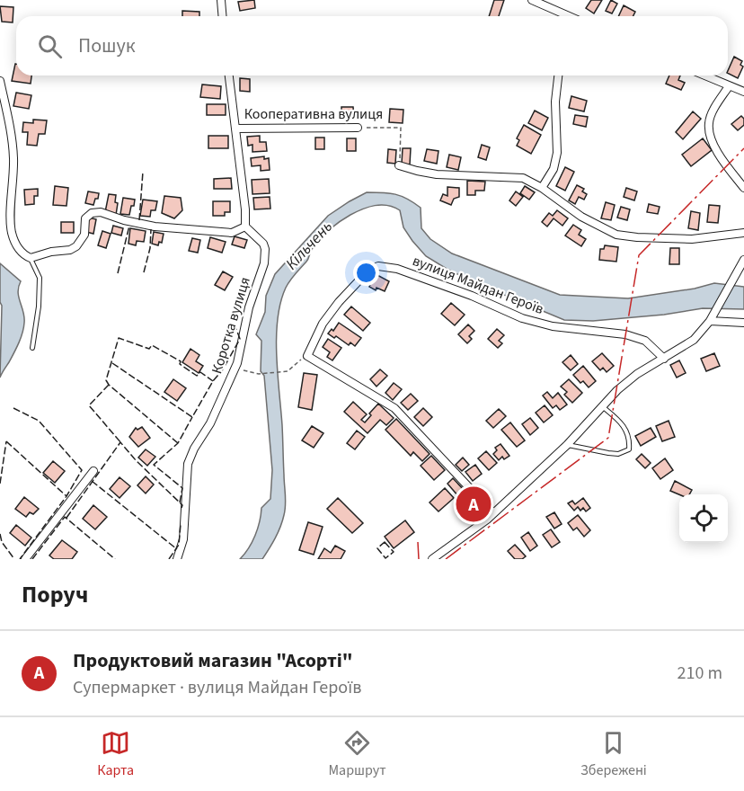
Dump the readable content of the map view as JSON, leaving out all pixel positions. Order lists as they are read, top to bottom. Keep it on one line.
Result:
{"streets":{"street":["Кооперативна вулиця","вулиця Майдан Героїв","Коротка вулиця"]},"water":["Кільчень"],"page":{"search":"Пошук","pins":"A","heading":"Поруч","list":[{"mark":"A","name":"Продуктовий магазин \"Асорті\"","note":"Супермаркет · вулиця Майдан Героїв","value":"210 m"}],"nav":["Карта","Маршрут","Збережені"]}}
